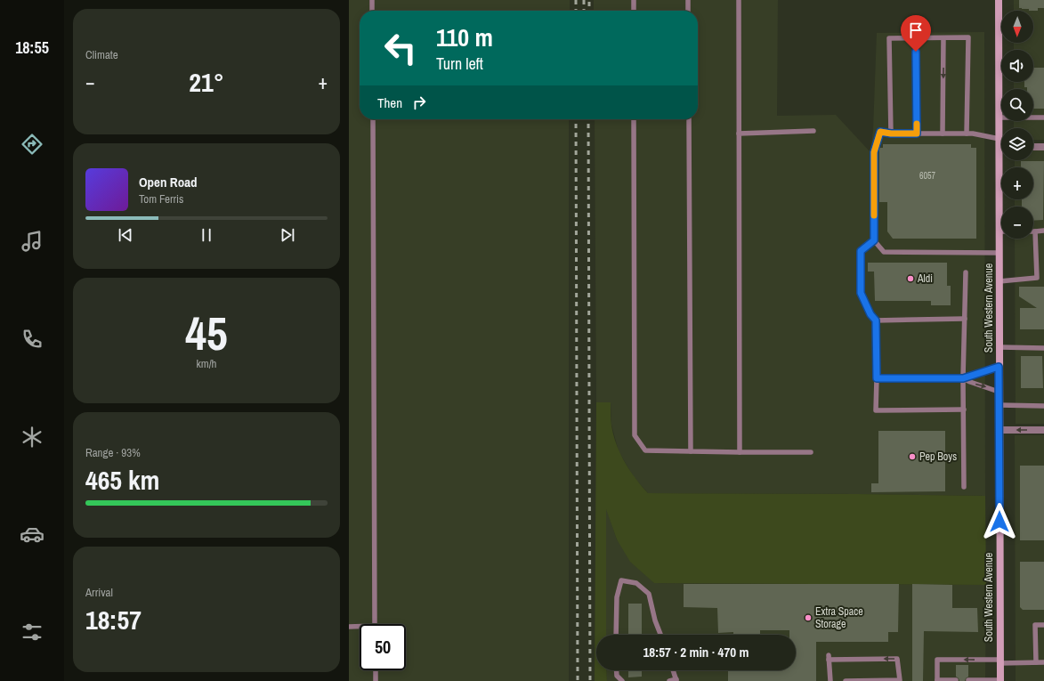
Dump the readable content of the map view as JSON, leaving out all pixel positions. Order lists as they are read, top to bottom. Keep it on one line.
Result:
{"streets":{"main road":["South Western Avenue"]},"places":["Aldi","Pep Boys","Extra Space Storage"],"house_numbers":["6057"],"north":"bottom","page":{"tabs":"18:55","tile":["Climate",["45","km/h"],["Range · 93%","465 km"],["Arrival","18:57"]],"map_buttons":["+","−"],"turn":["110 m","Turn left"],"heat":["−","21°","+"],"then":"Then","song":["Open Road","Tom Ferris"],"limit":"50","trip":"18:57 · 2 min · 470 m"}}
